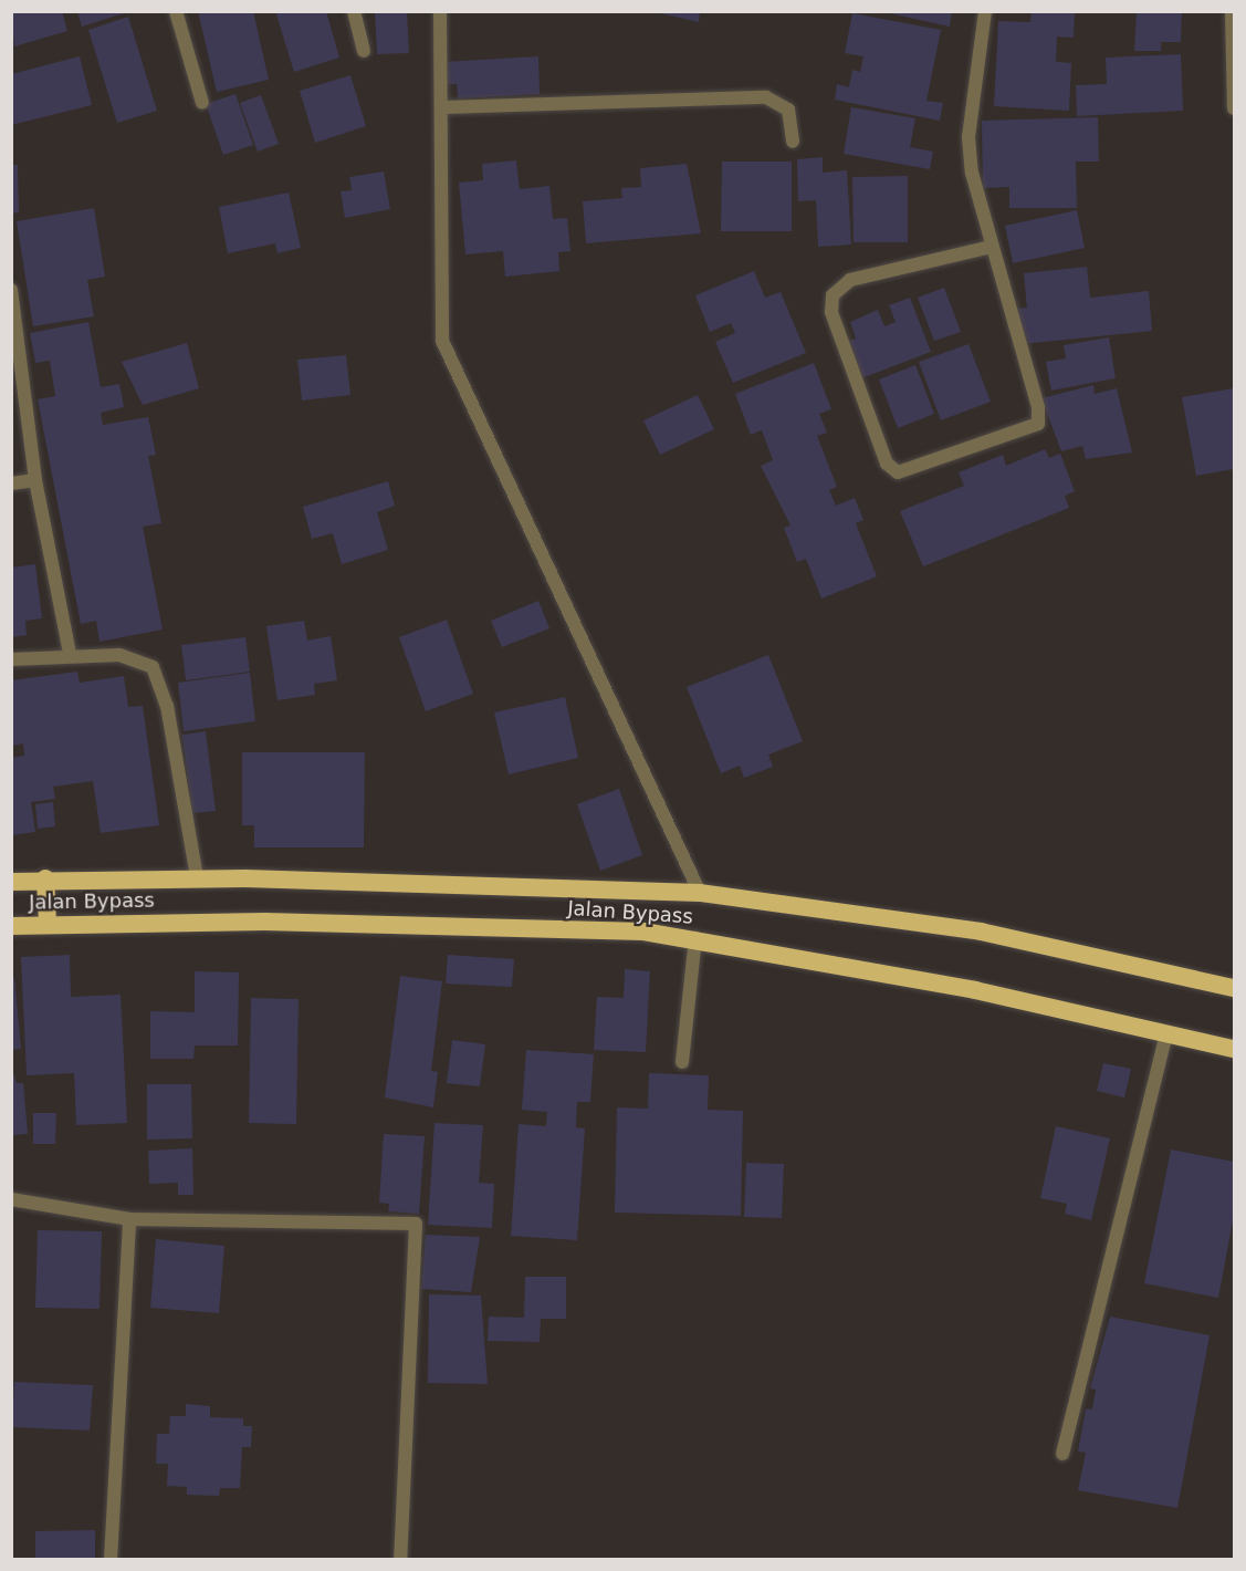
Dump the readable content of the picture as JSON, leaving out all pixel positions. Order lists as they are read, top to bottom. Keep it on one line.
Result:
{"streets":{"highway":["Jalan Bypass"]}}
